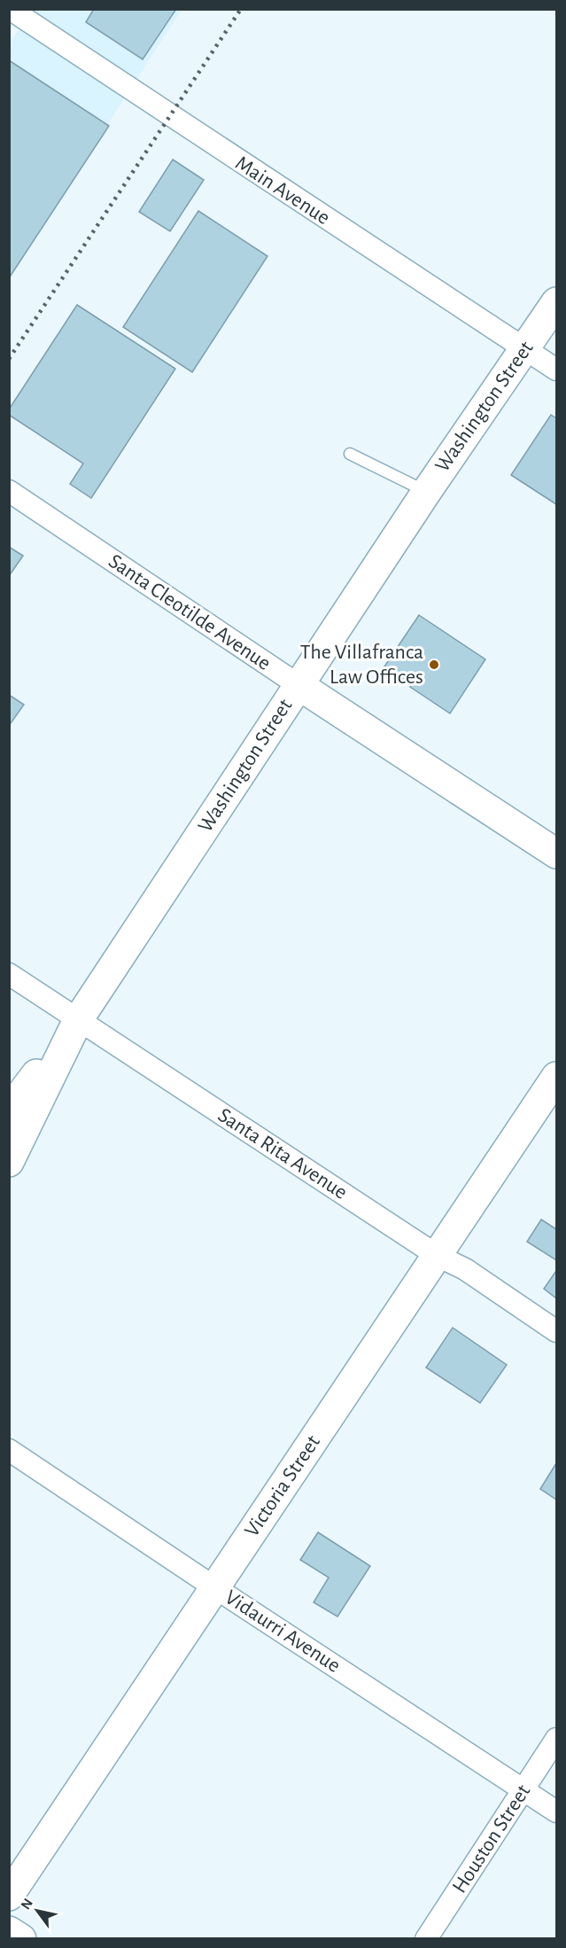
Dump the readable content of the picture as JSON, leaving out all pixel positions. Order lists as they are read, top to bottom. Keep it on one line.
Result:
{"streets":{"main road":["Washington Street","Santa Cleotilde Avenue","Victoria Street"],"street":["Main Avenue","Santa Rita Avenue","Vidaurri Avenue","Houston Street"]},"crossings":[["Main Avenue","Washington Street"],["Washington Street","Santa Cleotilde Avenue"],["Washington Street","Santa Rita Avenue"],["Santa Rita Avenue","Victoria Street"],["Victoria Street","Vidaurri Avenue"],["Vidaurri Avenue","Houston Street"]],"places":["The Villafranca Law Offices"],"north":"top left"}
